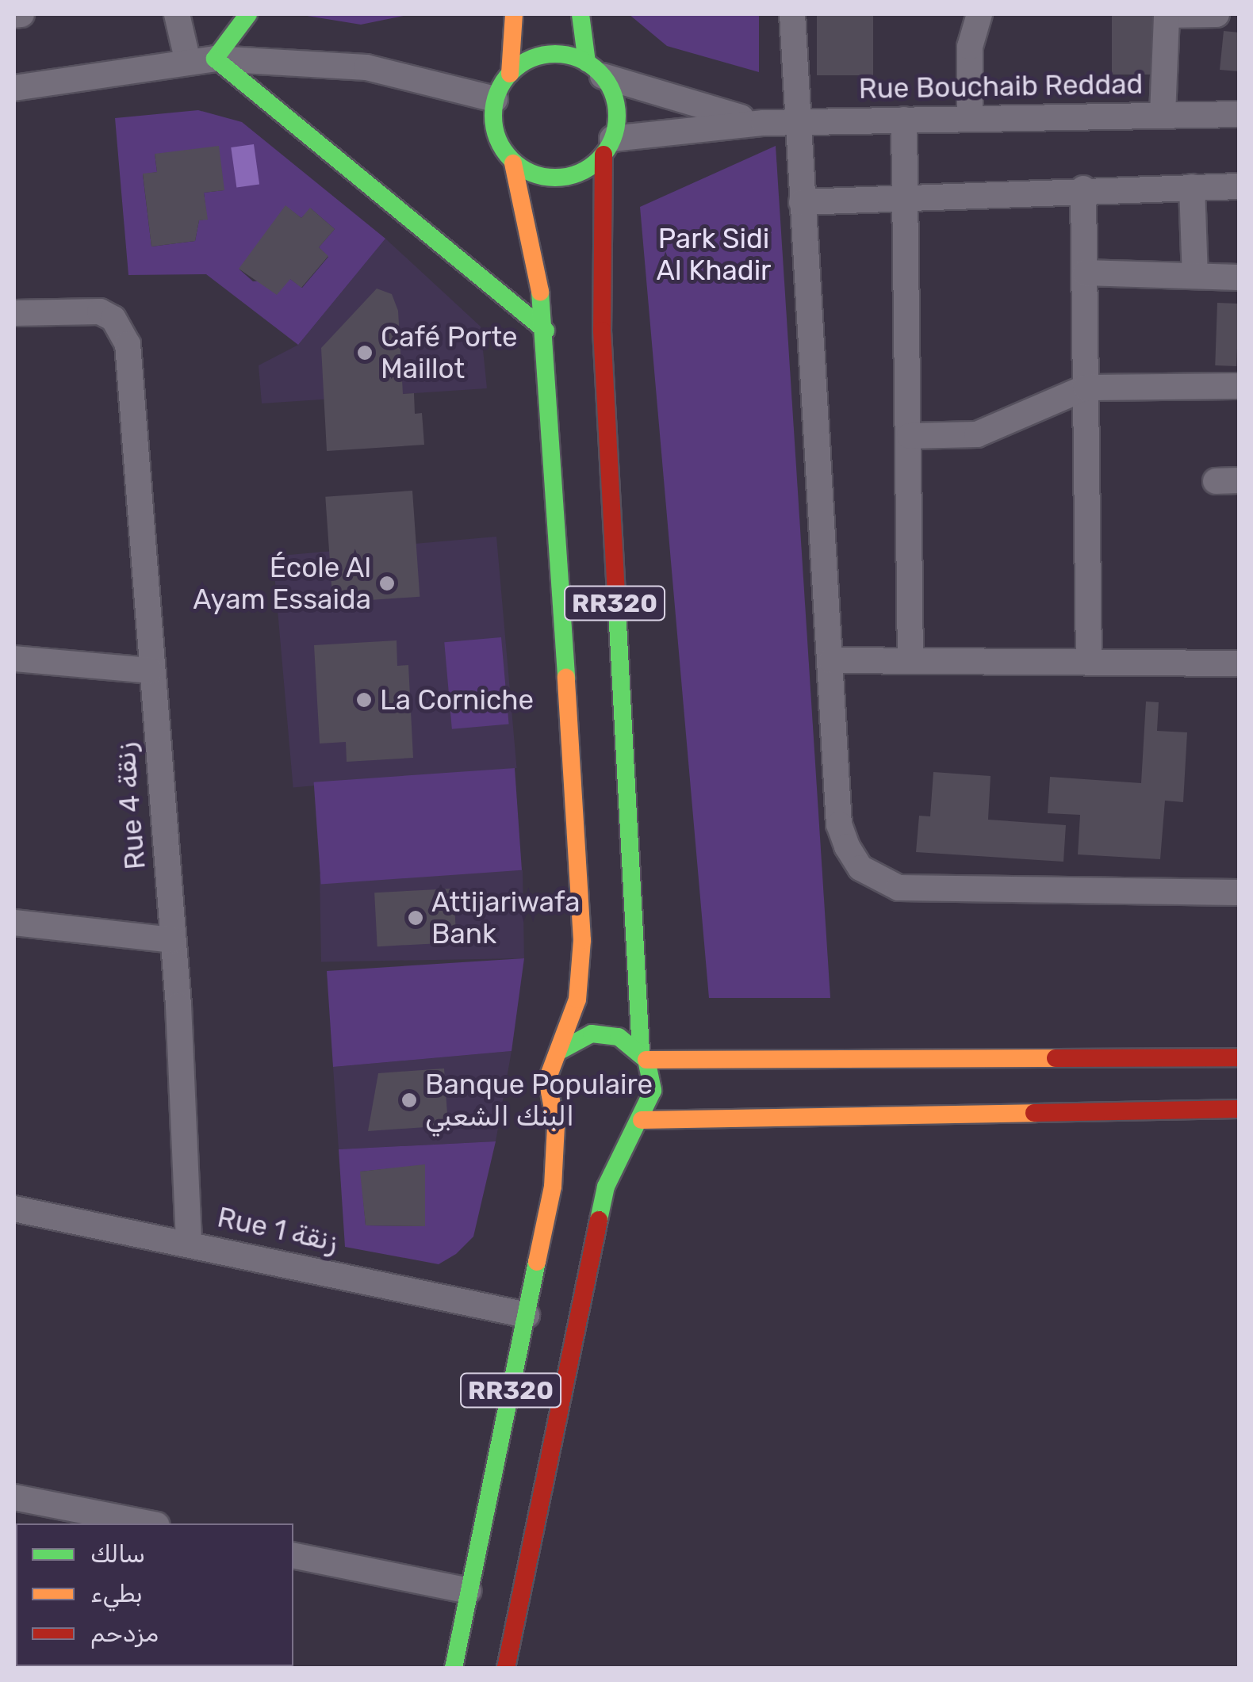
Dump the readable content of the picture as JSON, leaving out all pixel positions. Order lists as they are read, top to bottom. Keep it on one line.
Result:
{"streets":{"main road":["RR320"],"street":["Rue Bouchaib Reddad","Rue 4 زنقة","Rue 1 زنقة"]},"crossings":[["Rue Bouchaib Reddad","RR320"],["RR320","Rue 1 زنقة"],["Rue 4 زنقة","Rue 1 زنقة"]],"parks":["Park Sidi Al Khadir"],"places":["Café Porte Maillot","École Al Ayam Essaida","La Corniche","Attijariwafa Bank","Banque Populaire البنك الشعبي"],"legend":["سالك","بطيء","مزدحم"]}
